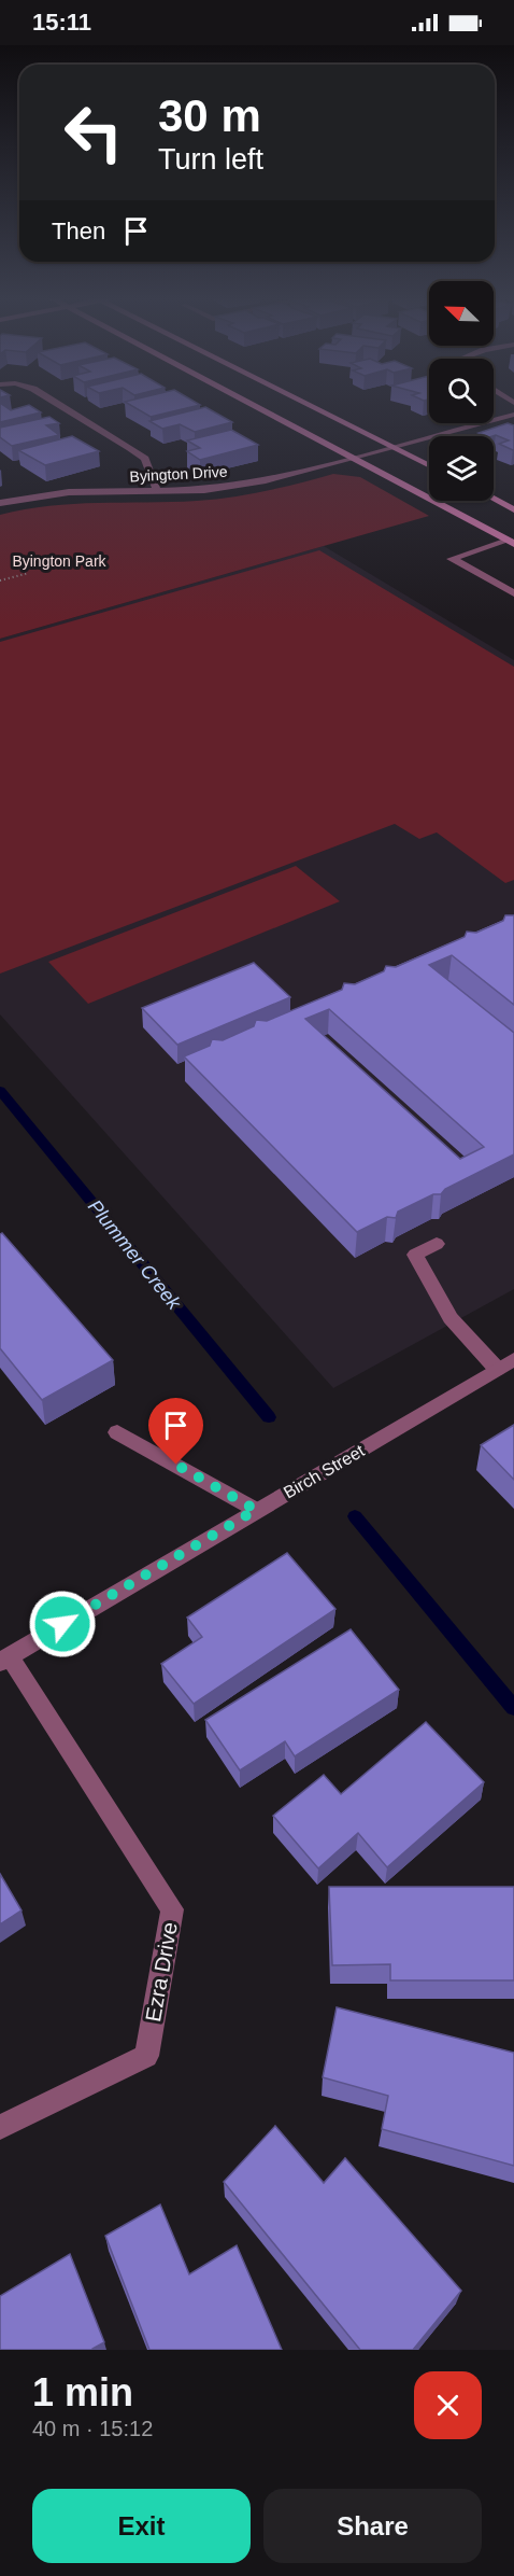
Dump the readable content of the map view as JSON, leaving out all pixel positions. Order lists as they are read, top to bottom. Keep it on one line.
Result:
{"streets":{"street":["Byington Drive","Birch Street","Ezra Drive"]},"crossings":[["Birch Street","Ezra Drive"]],"water":["Plummer Creek"],"parks":["Byington Park"],"north":"top left","page":{"status":"15:11","turn":["30 m","Turn left"],"then":"Then","heading":["1 min","40 m · 15:12"],"buttons":["Exit","Share"]}}
